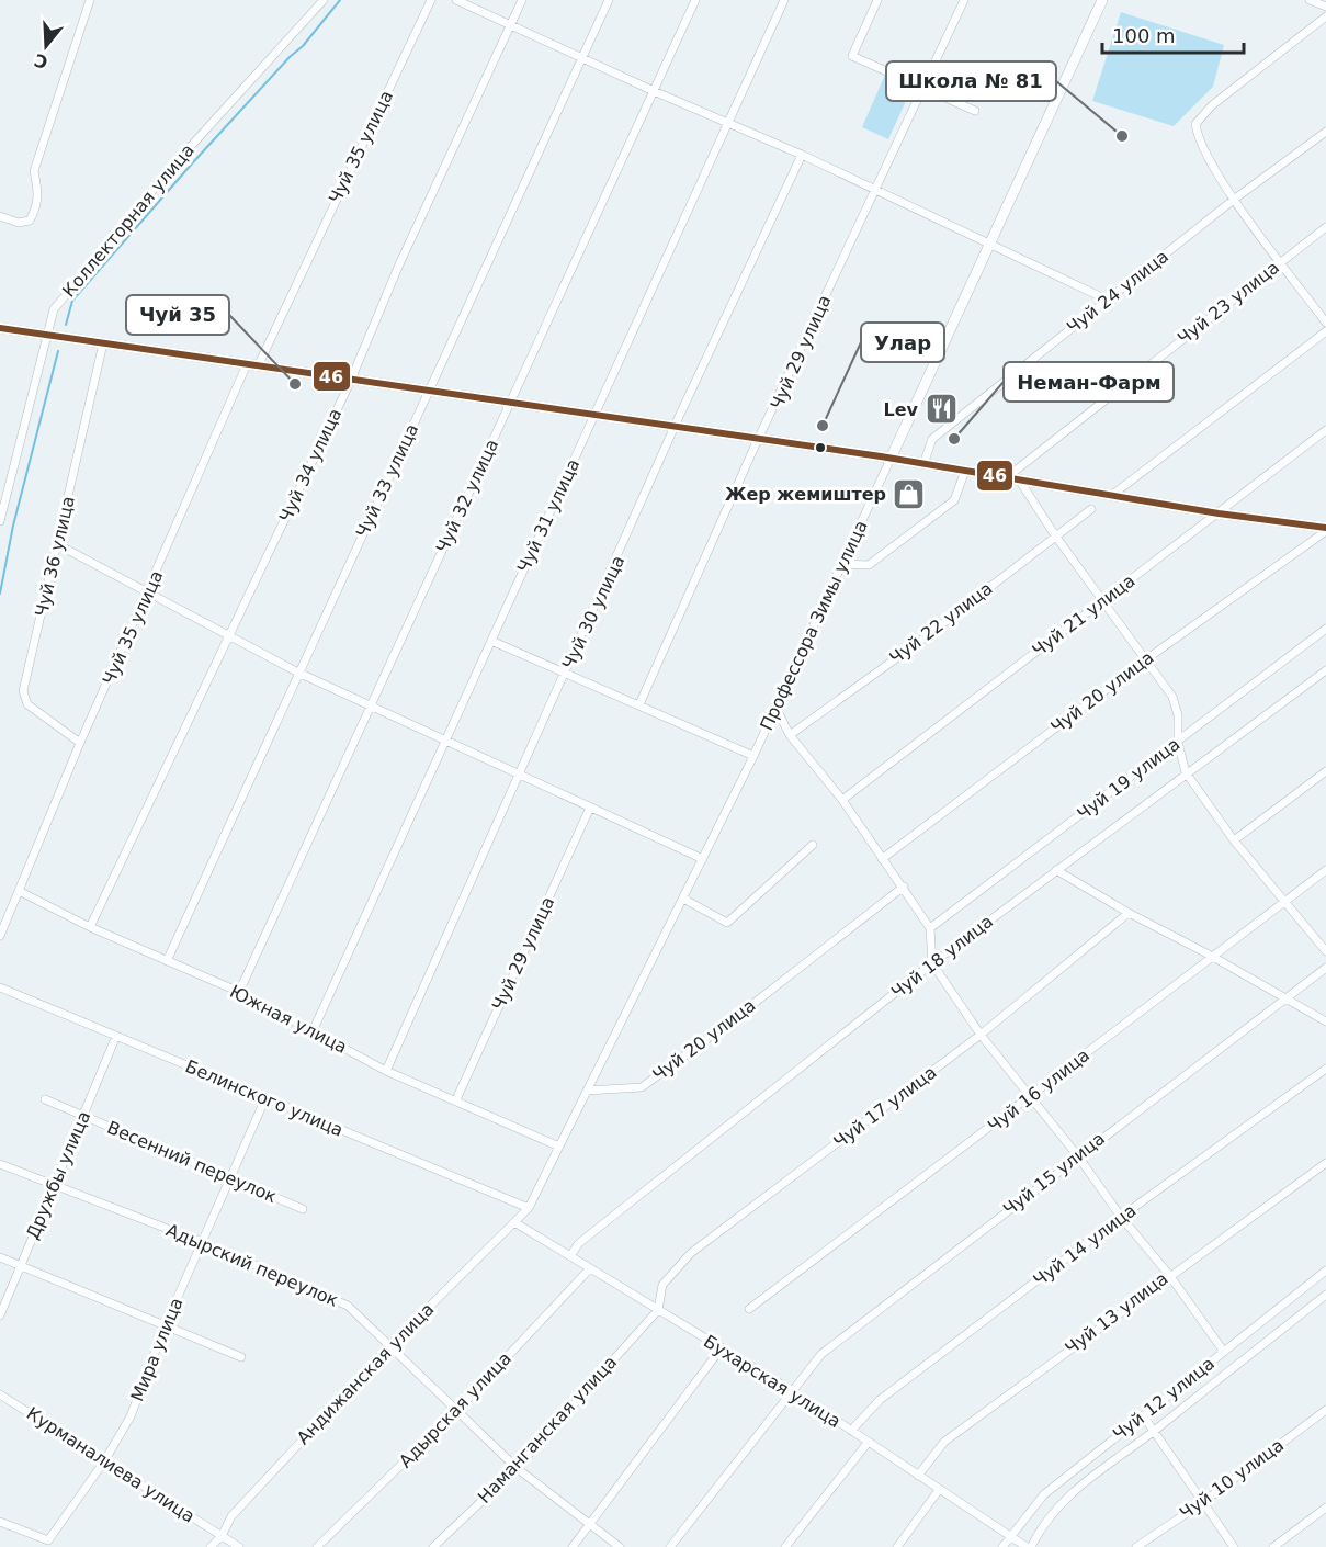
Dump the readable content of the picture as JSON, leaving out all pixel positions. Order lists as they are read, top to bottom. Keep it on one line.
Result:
{"streets":{"street":["Чуй 35 улица","Коллекторная улица","Чуй 24 улица","Чуй 23 улица","Чуй 29 улица","Чуй 34 улица","Чуй 33 улица","Чуй 32 улица","Чуй 31 улица","Чуй 36 улица","Чуй 30 улица","Чуй 21 улица","Чуй 22 улица","Профессора Зимы улица","Чуй 20 улица","Чуй 19 улица","Чуй 18 улица","Южная улица","Чуй 16 улица","Белинского улица","Чуй 17 улица","Весенний переулок","Чуй 15 улица","Дружбы улица","Чуй 14 улица","Адырский переулок","Чуй 13 улица","Мира улица","Андижанская улица","Бухарская улица","Чуй 12 улица","Адырская улица","Наманганская улица","Курманалиева улица","Чуй 10 улица"]},"crossings":[["Чуй 35 улица","Чуй 36 улица"],["Чуй 35 улица","Южная улица"],["Чуй 29 улица","Южная улица"],["Чуй 34 улица","Южная улица"],["Чуй 33 улица","Южная улица"],["Чуй 32 улица","Южная улица"],["Чуй 31 улица","Южная улица"],["Чуй 30 улица","Южная улица"],["Профессора Зимы улица","Чуй 20 улица"],["Профессора Зимы улица","Южная улица"],["Профессора Зимы улица","Белинского улица"],["Профессора Зимы улица","Андижанская улица"],["Чуй 18 улица","Бухарская улица"],["Белинского улица","Дружбы улица"],["Белинского улица","Мира улица"],["Белинского улица","Андижанская улица"],["Чуй 17 улица","Бухарская улица"],["Чуй 17 улица","Наманганская улица"],["Весенний переулок","Дружбы улица"],["Весенний переулок","Мира улица"],["Чуй 15 улица","Бухарская улица"],["Дружбы улица","Адырский переулок"],["Чуй 14 улица","Бухарская улица"],["Адырский переулок","Мира улица"],["Адырский переулок","Андижанская улица"],["Адырский переулок","Адырская улица"],["Адырский переулок","Наманганская улица"],["Чуй 13 улица","Бухарская улица"],["Мира улица","Курманалиева улица"],["Андижанская улица","Бухарская улица"],["Андижанская улица","Курманалиева улица"],["Бухарская улица","Чуй 12 улица"],["Бухарская улица","Адырская улица"],["Бухарская улица","Наманганская улица"]],"places":{"other":["Школа № 81","Чуй 35","Улар","Неман-Фарм"],"restaurant":["Lev"],"shop":["Жер жемиштер"]},"lines":["transit line 46"],"scale_bar":"100 m","north":"bottom"}
